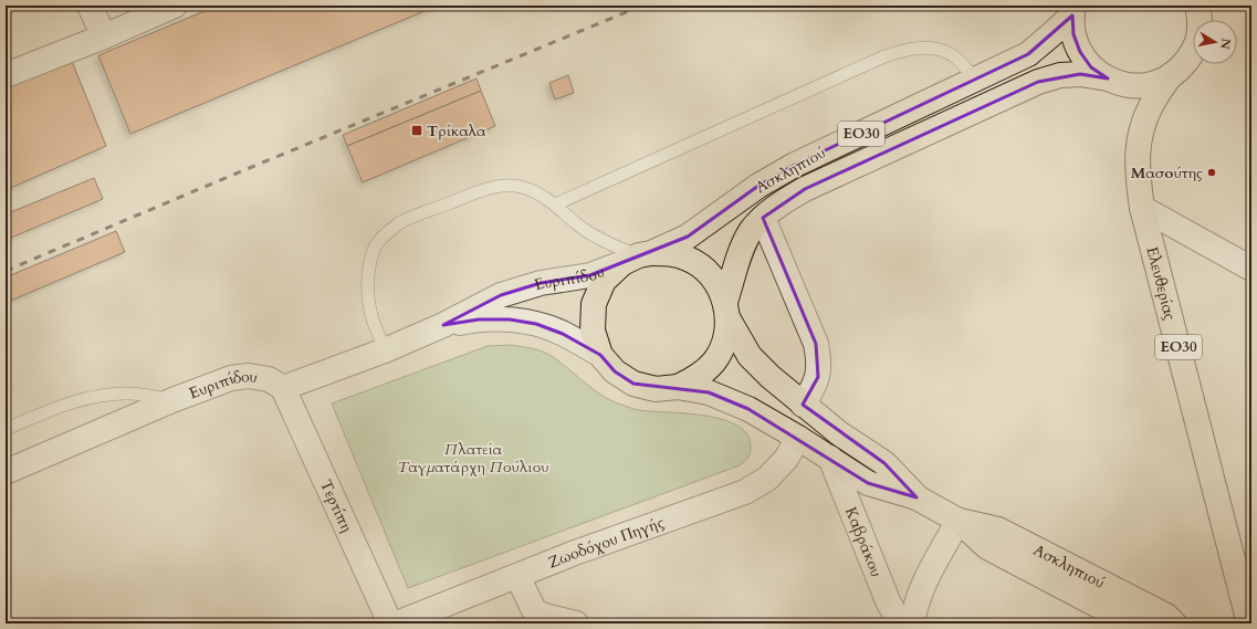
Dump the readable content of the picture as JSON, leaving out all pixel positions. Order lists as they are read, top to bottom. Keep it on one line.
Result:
{"streets":{"main road":["ΕΟ30","Ασκληπιού","Ελευθερίας"],"street":["Ευριπίδου","Τερτίπη","Καβράκου","Ζωοδόχου Πηγής"]},"crossings":[["Ασκληπιού","Ευριπίδου"],["Ασκληπιού","Ελευθερίας"],["Ασκληπιού","Καβράκου"],["Ασκληπιού","Ζωοδόχου Πηγής"],["Ευριπίδου","Τερτίπη"]],"parks":["Πλατεία Ταγματάρχη Πούλιου"],"places":{"transit":["Τρίκαλα"],"other":["Μασούτης"]},"north":"right"}
